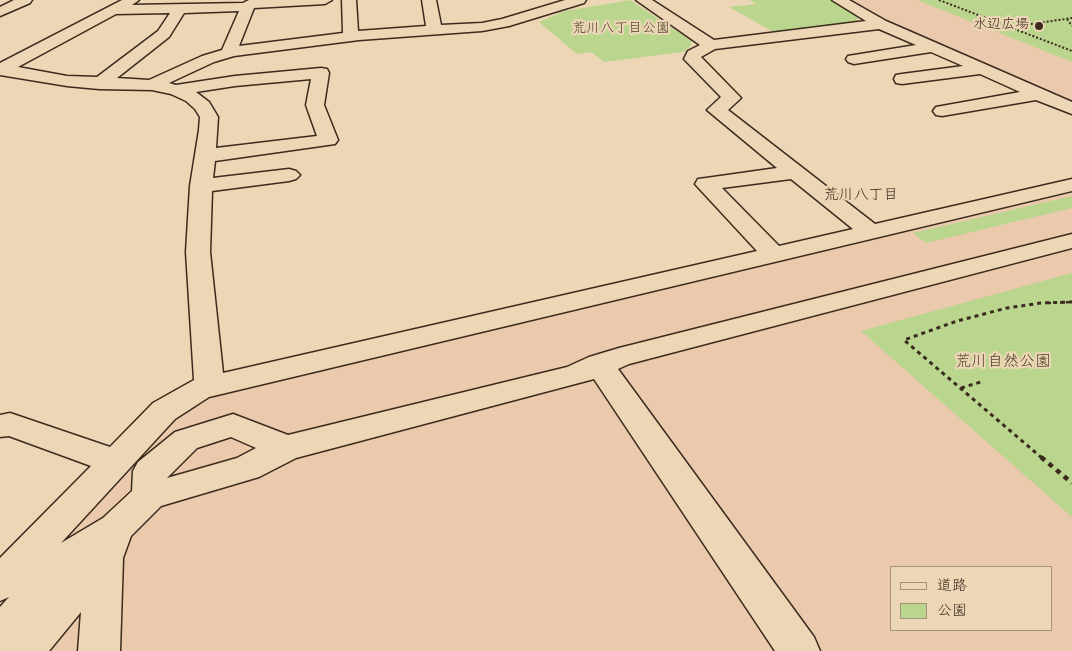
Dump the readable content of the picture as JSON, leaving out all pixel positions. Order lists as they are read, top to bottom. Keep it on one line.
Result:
{"districts":["荒川八丁目"],"parks":["荒川八丁目公園","荒川自然公園"],"places":["水辺広場"],"legend":["道路","公園"]}
